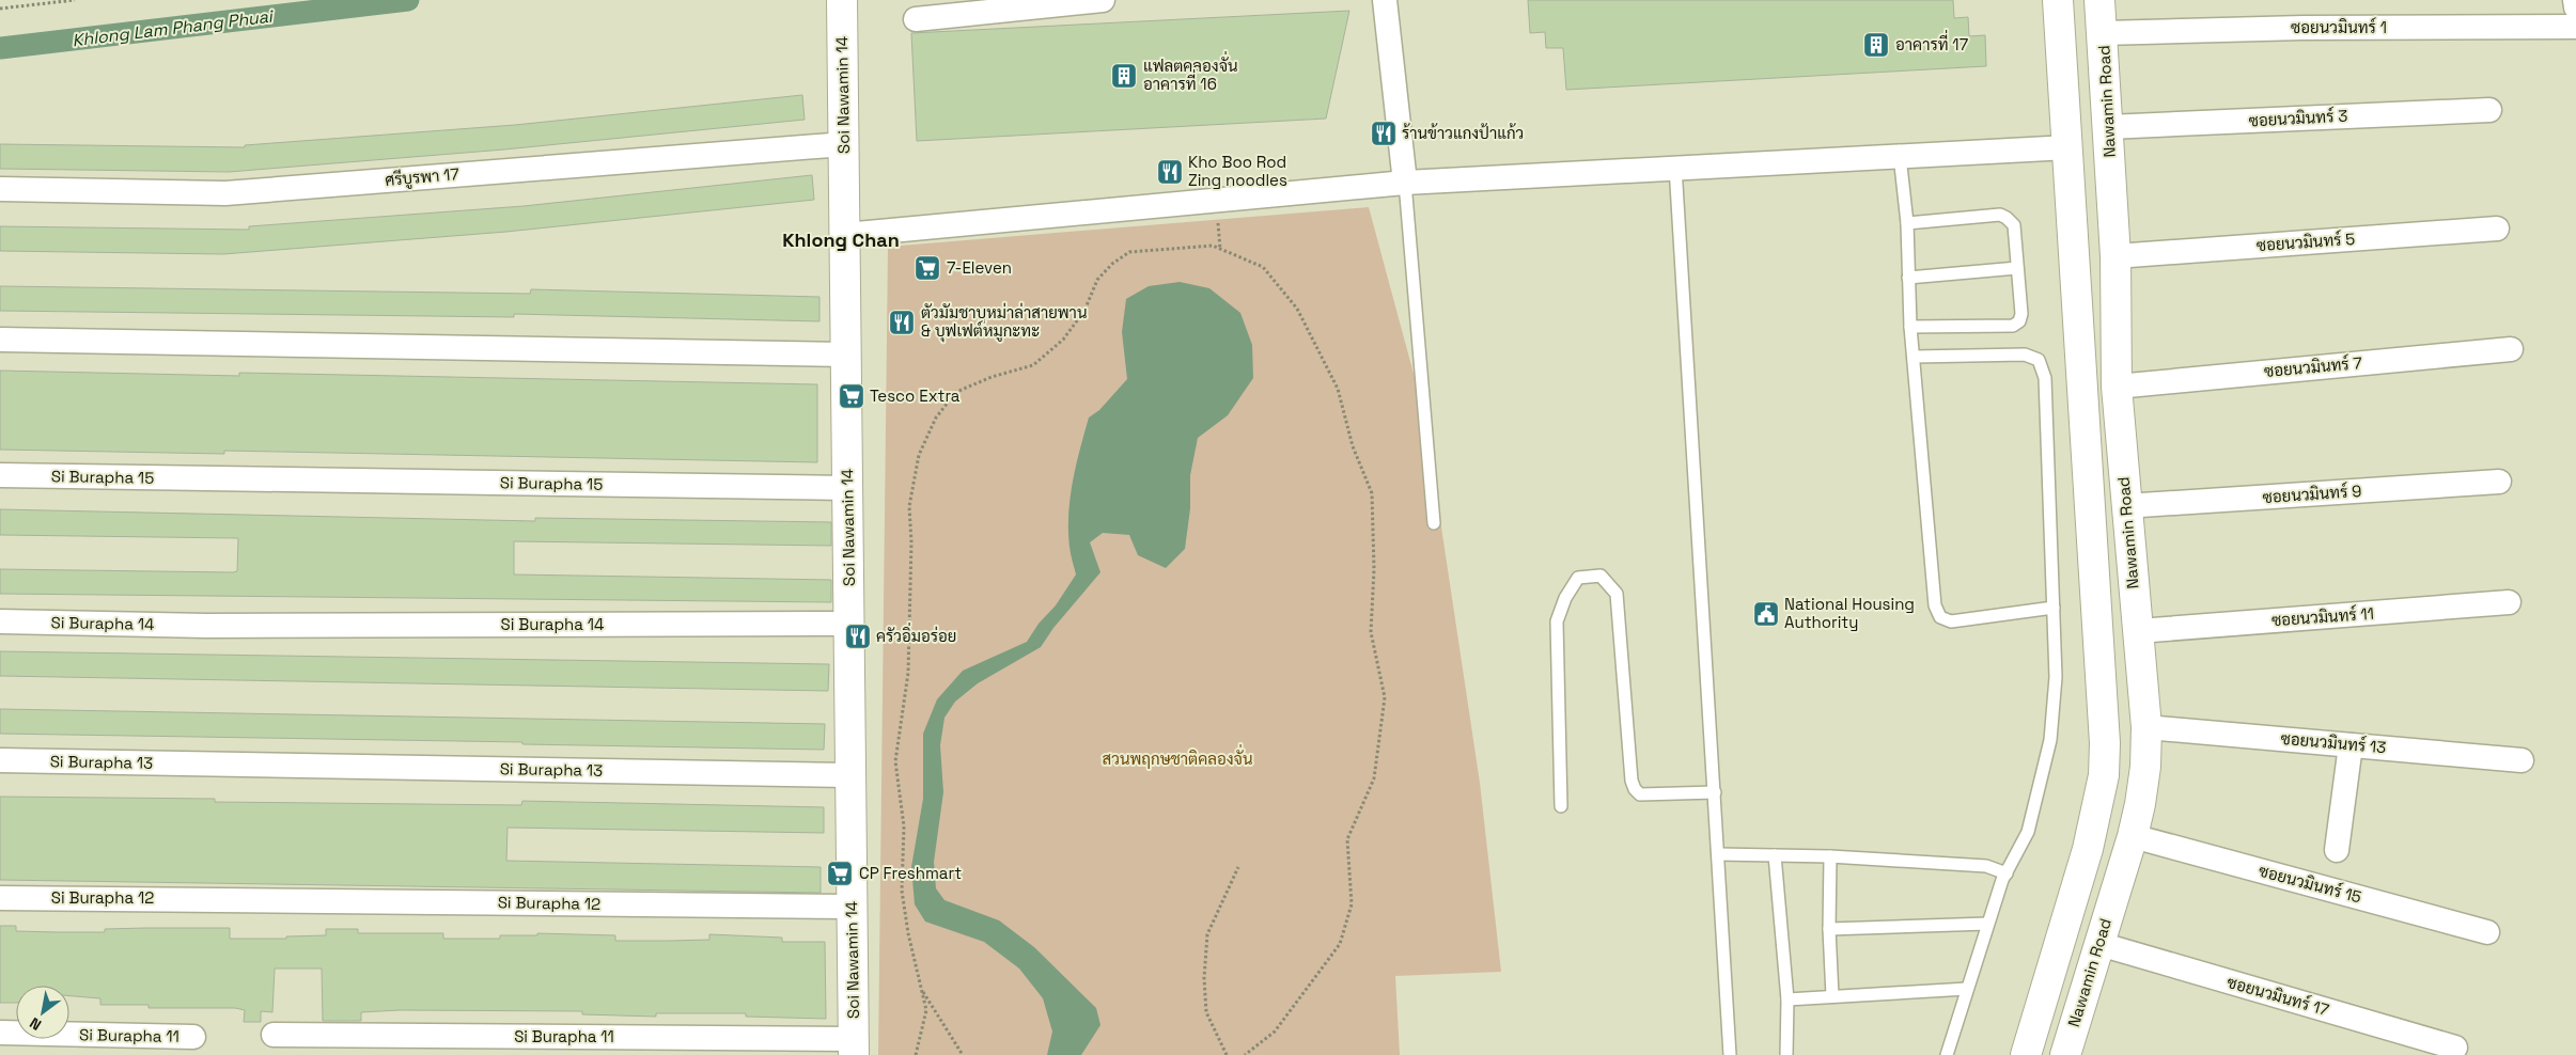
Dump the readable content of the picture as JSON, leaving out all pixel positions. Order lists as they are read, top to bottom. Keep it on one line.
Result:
{"streets":{"main road":["Soi Nawamin 14","Nawamin Road"],"street":["ซอยนวมินทร์ 1","ซอยนวมินทร์ 3","ศรีบูรพา 17","ซอยนวมินทร์ 5","ซอยนวมินทร์ 7","Si Burapha 15","ซอยนวมินทร์ 9","ซอยนวมินทร์ 11","Si Burapha 14","ซอยนวมินทร์ 13","Si Burapha 13","ซอยนวมินทร์ 15","Si Burapha 12","ซอยนวมินทร์ 17","Si Burapha 11"]},"crossings":[["ซอยนวมินทร์ 1","Nawamin Road"],["Soi Nawamin 14","ศรีบูรพา 17"],["Soi Nawamin 14","Si Burapha 15"],["Soi Nawamin 14","Si Burapha 14"],["Soi Nawamin 14","Si Burapha 13"],["Soi Nawamin 14","Si Burapha 12"],["Soi Nawamin 14","Si Burapha 11"],["Nawamin Road","ซอยนวมินทร์ 3"],["Nawamin Road","ซอยนวมินทร์ 5"],["Nawamin Road","ซอยนวมินทร์ 7"],["Nawamin Road","ซอยนวมินทร์ 9"],["Nawamin Road","ซอยนวมินทร์ 11"],["Nawamin Road","ซอยนวมินทร์ 13"],["Nawamin Road","ซอยนวมินทร์ 15"],["Nawamin Road","ซอยนวมินทร์ 17"]],"districts":["Khlong Chan"],"water":["Khlong Lam Phang Phuai"],"parks":["สวนพฤกษชาติคลองจั่น"],"places":{"building":["อาคารที่ 17","แฟลตคลองจั่น อาคารที่ 16"],"restaurant":["ร้านข้าวแกงป้าแก้ว","Kho Boo Rod Zing noodles","ตัวมัมชาบูหม่าล่าสายพาน & บุฟเฟต์หมูกะทะ","ครัวอิ่มอร่อย"],"supermarket":["7-Eleven","Tesco Extra","CP Freshmart"],"public building":["National Housing Authority"]},"north":"bottom left"}
